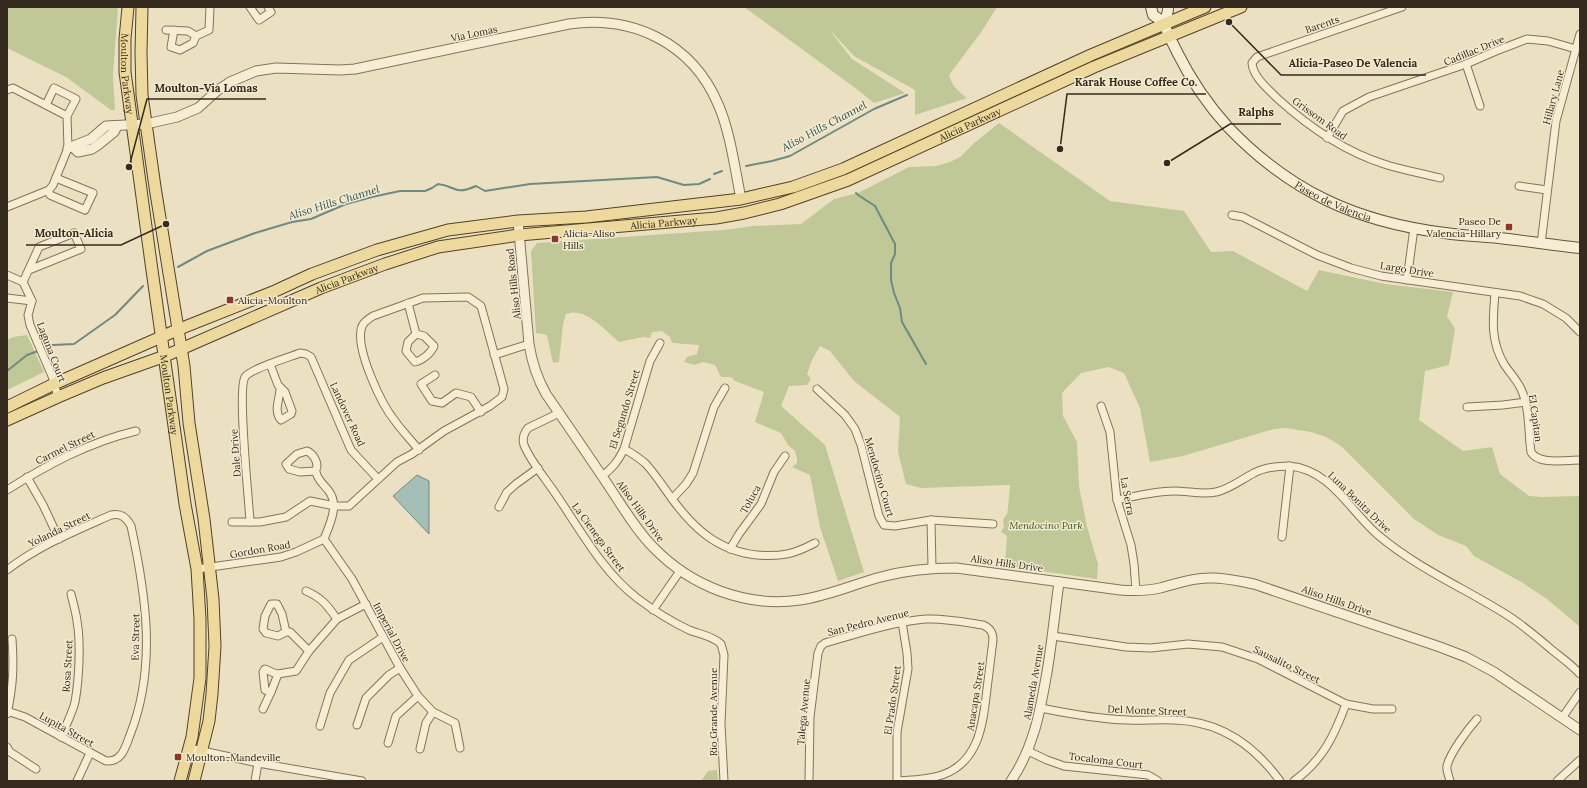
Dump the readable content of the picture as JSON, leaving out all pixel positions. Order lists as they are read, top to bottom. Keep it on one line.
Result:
{"streets":{"main road":["Moulton Parkway","Alicia Parkway","Paseo de Valencia"],"street":["Barents","Via Lomas","Cadillac Drive","Hillary Lane","Grissom Road","Largo Drive","Aliso Hills Road","Laguna Court","El Segundo Street","Landover Road","El Capitan","Carmel Street","Dale Drive","Mendocino Court","La Serra","Toluca","Luna Bonita Drive","Aliso Hills Drive","Yolanda Street","La Cienega Street","Gordon Road","San Pedro Avenue","Imperial Drive","Eva Street","Sausalito Street","Rosa Street","Alameda Avenue","Anacapa Street","El Prado Street","Del Monte Street","Rio Grande Avenue","Talega Avenue","Lupita Street","Tocaloma Court"]},"crossings":[["Barents","Grissom Road"],["Via Lomas","Moulton Parkway"],["Via Lomas","Alicia Parkway"],["Cadillac Drive","Hillary Lane"],["Cadillac Drive","Grissom Road"],["Moulton Parkway","Alicia Parkway"],["Moulton Parkway","Gordon Road"],["Hillary Lane","Paseo de Valencia"],["Alicia Parkway","Paseo de Valencia"],["Alicia Parkway","Aliso Hills Road"],["Alicia Parkway","Laguna Court"],["Largo Drive","El Capitan"],["Aliso Hills Road","Aliso Hills Drive"],["El Segundo Street","Aliso Hills Drive"],["Landover Road","Dale Drive"],["La Serra","Luna Bonita Drive"],["La Serra","Aliso Hills Drive"],["Aliso Hills Drive","La Cienega Street"],["Aliso Hills Drive","Alameda Avenue"],["Yolanda Street","Eva Street"],["La Cienega Street","Rio Grande Avenue"],["Gordon Road","Imperial Drive"],["San Pedro Avenue","Anacapa Street"],["San Pedro Avenue","El Prado Street"],["San Pedro Avenue","Talega Avenue"],["Eva Street","Lupita Street"],["Sausalito Street","Alameda Avenue"],["Rosa Street","Lupita Street"],["Alameda Avenue","Del Monte Street"],["Alameda Avenue","Tocaloma Court"],["Anacapa Street","El Prado Street"]],"water":["Aliso Hills Channel"],"parks":["Mendocino Park"],"places":{"other":["Alicia-Paseo De Valencia","Karak House Coffee Co.","Ralphs","Moulton-Via Lomas","Moulton-Alicia"],"transit":["Paseo De Valencia-Hillary","Alicia-Aliso Hills","Alicia-Moulton","Moulton-Mandeville"]}}
